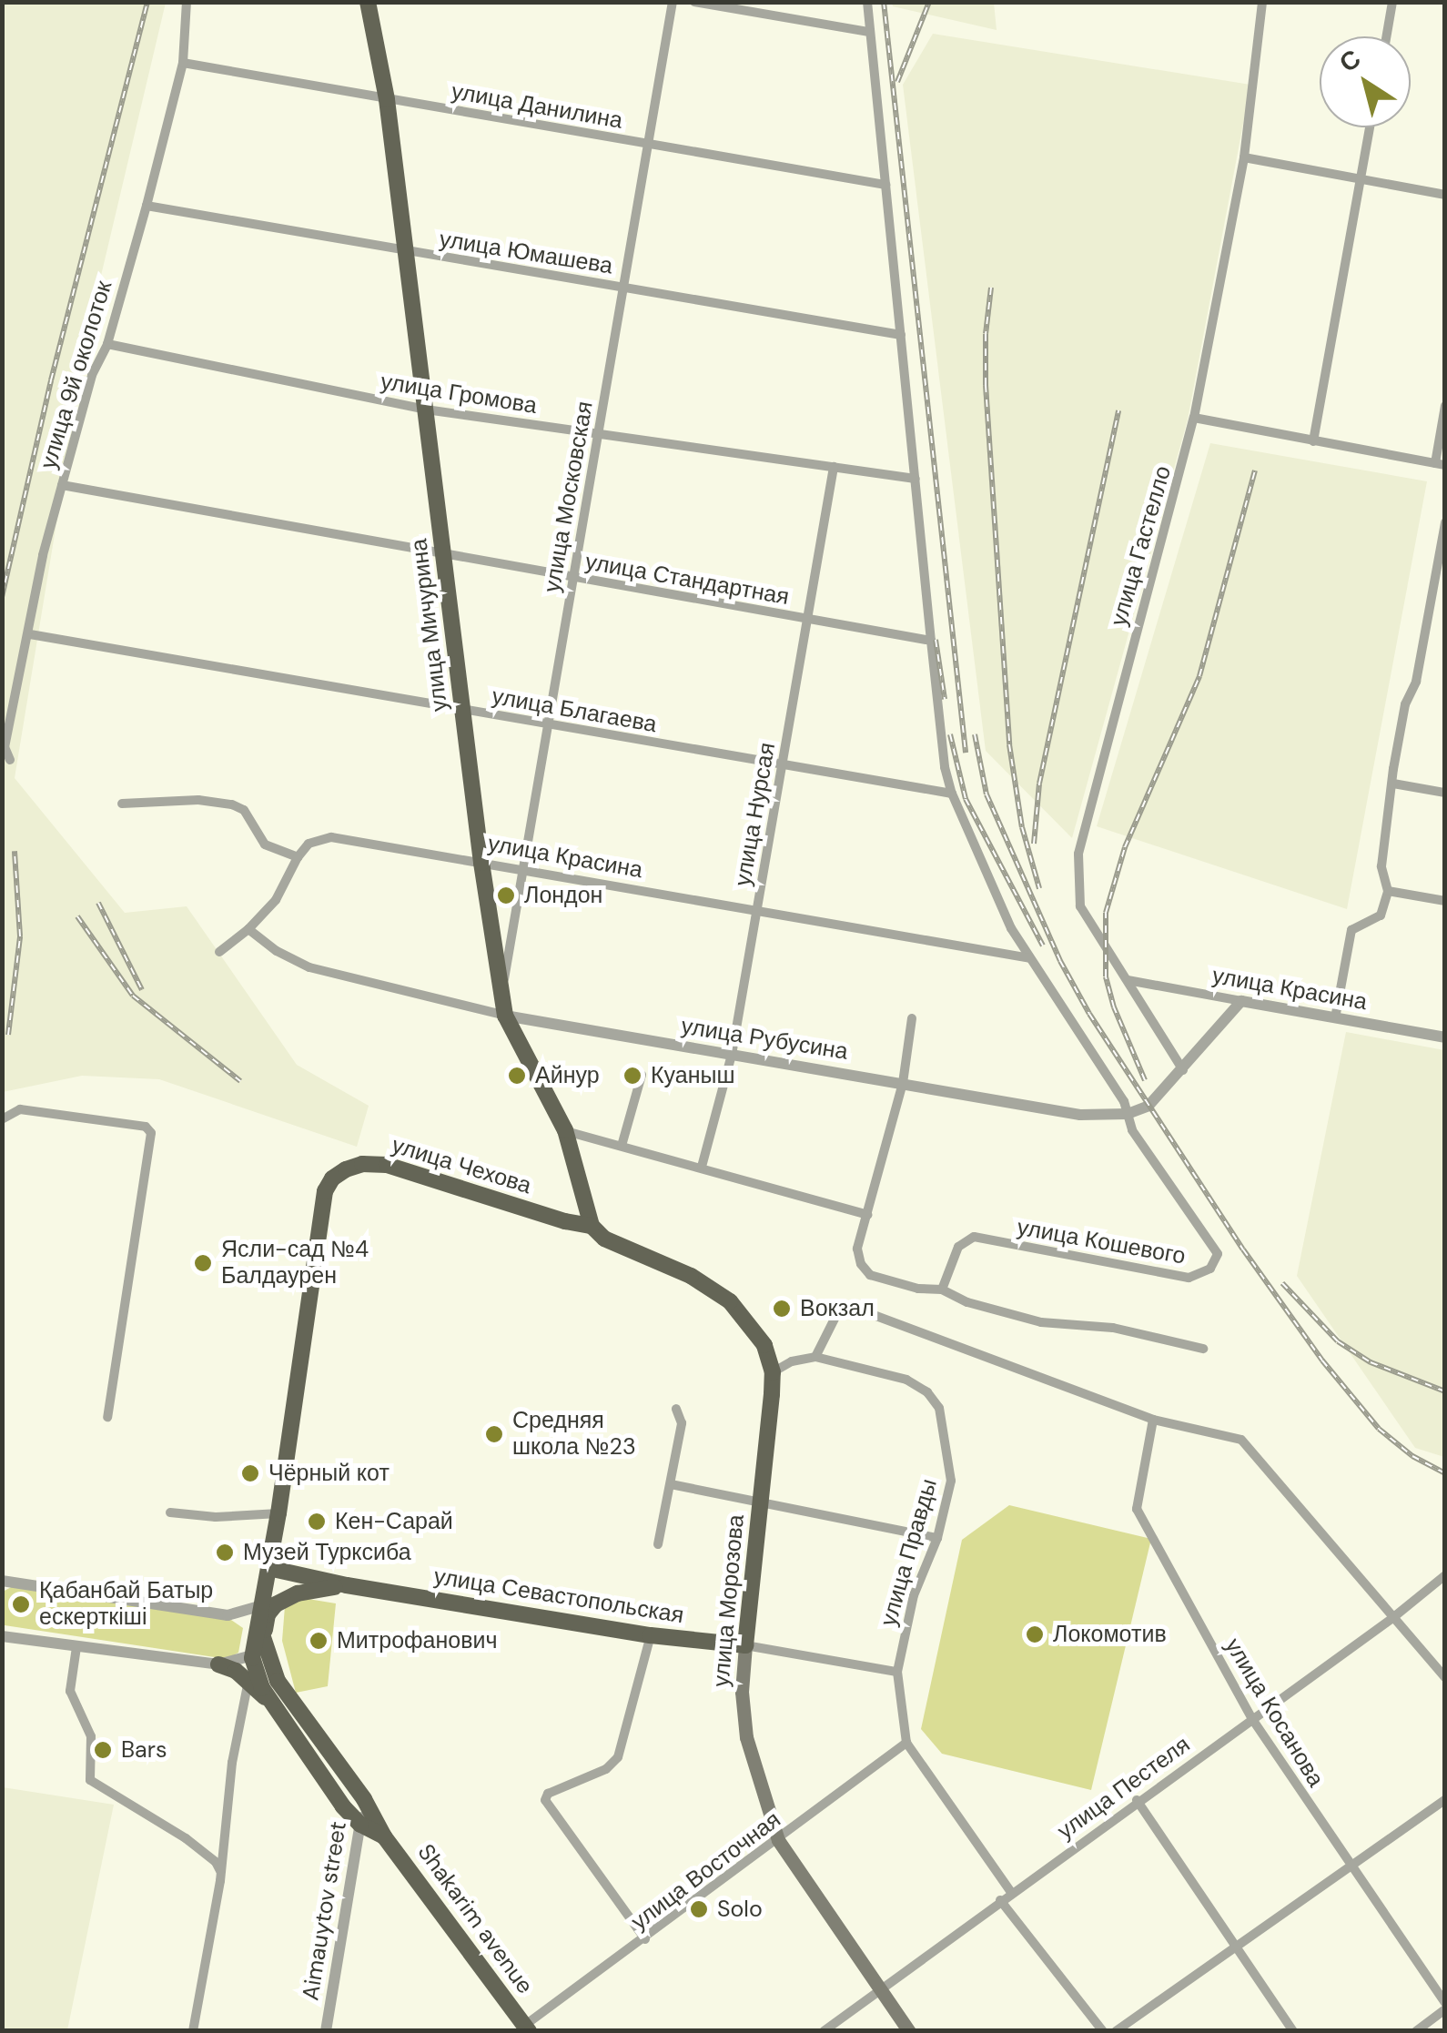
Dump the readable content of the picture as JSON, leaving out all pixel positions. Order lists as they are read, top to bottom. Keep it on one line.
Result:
{"streets":{"main road":["улица Мичурина","улица Чехова","улица Севастопольская","улица Морозова","Shakarim avenue"],"street":["улица Данилина","улица Юмашева","улица 9й околоток","улица Громова","улица Московская","улица Гастелло","улица Стандартная","улица Благаева","улица Нурсая","улица Красина","улица Рубусина","улица Кошевого","улица Правды","улица Косанова","улица Пестеля","улица Восточная","Aimauytov street"]},"crossings":[["улица Данилина","улица 9й околоток"],["улица Данилина","улица Московская"],["улица Данилина","улица Мичурина"],["улица Юмашева","улица 9й околоток"],["улица Юмашева","улица Московская"],["улица Юмашева","улица Мичурина"],["улица 9й околоток","улица Громова"],["улица 9й околоток","улица Стандартная"],["улица 9й околоток","улица Благаева"],["улица Громова","улица Московская"],["улица Громова","улица Мичурина"],["улица Громова","улица Нурсая"],["улица Московская","улица Стандартная"],["улица Московская","улица Мичурина"],["улица Московская","улица Благаева"],["улица Московская","улица Красина"],["улица Гастелло","улица Красина"],["улица Стандартная","улица Мичурина"],["улица Стандартная","улица Нурсая"],["улица Мичурина","улица Благаева"],["улица Мичурина","улица Красина"],["улица Мичурина","улица Рубусина"],["улица Мичурина","улица Чехова"],["улица Мичурина","улица Морозова"],["улица Благаева","улица Нурсая"],["улица Нурсая","улица Красина"],["улица Нурсая","улица Рубусина"],["улица Рубусина","улица Кошевого"],["улица Чехова","улица Севастопольская"],["улица Чехова","улица Морозова"],["улица Чехова","Shakarim avenue"],["улица Правды","улица Севастопольская"],["улица Правды","улица Пестеля"],["улица Правды","улица Восточная"],["улица Севастопольская","улица Морозова"],["улица Морозова","улица Пестеля"],["улица Морозова","улица Восточная"],["улица Косанова","улица Пестеля"],["улица Восточная","Shakarim avenue"],["Aimauytov street","Shakarim avenue"]],"places":["Лондон","Айнур","Куаныш","Ясли-сад №4 Балдаурен","Вокзал","Средняя школа №23","Чёрный кот","Кен-Сарай","Музей Турксиба","Қабанбай Батыр ескерткіші","Локомотив","Митрофанович","Bars","Solo"],"north":"top left"}
